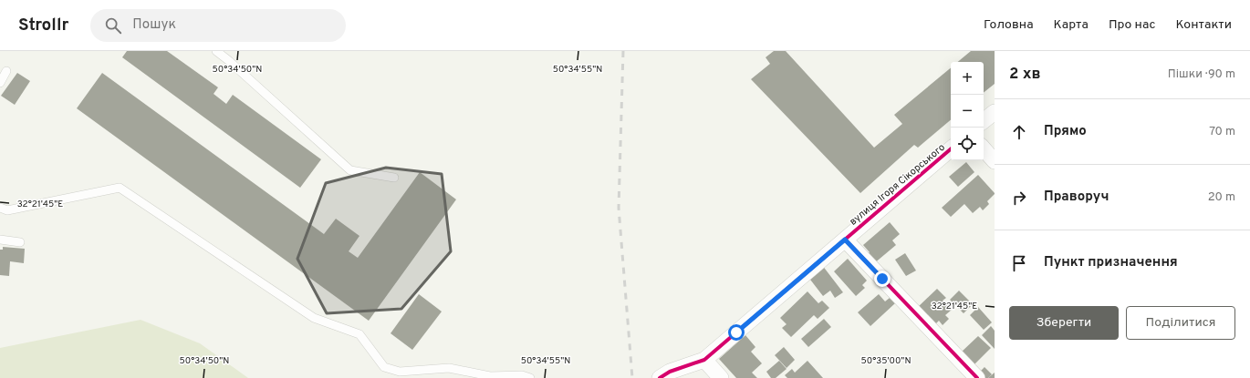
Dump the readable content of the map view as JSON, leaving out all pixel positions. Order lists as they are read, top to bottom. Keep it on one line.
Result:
{"streets":{"street":["вулиця Ігоря Сікорського"]},"page":{"header":"Strollr","search":"Пошук","nav":["Головна","Карта","Про нас","Контакти"],"heading":["2 хв","Пішки · 90 m"],"map_buttons":["+","−"],"list":[["Прямо","70 m"],["Праворуч","20 m"],"Пункт призначення"],"buttons":["Зберегти","Поділитися"]},"coordinates":["50°34'50\"N","50°34'55\"N","32°21'45\"E","50°35'00\"N"]}
